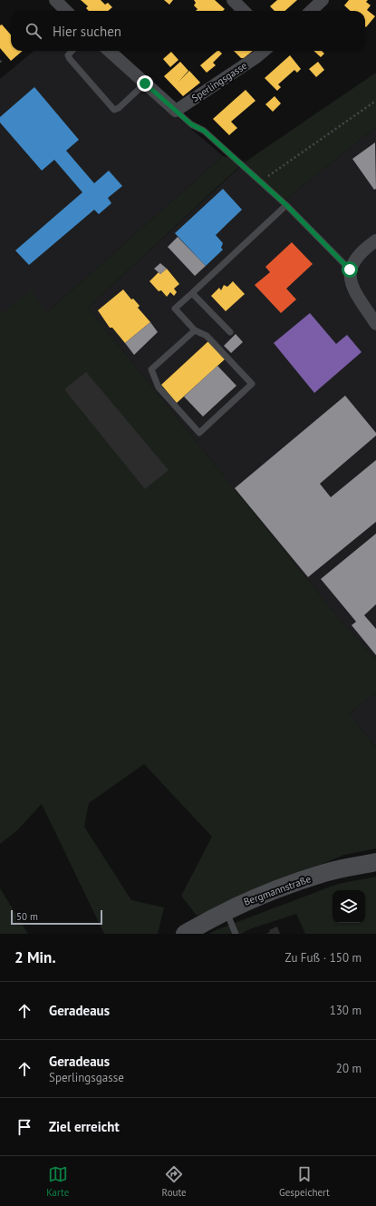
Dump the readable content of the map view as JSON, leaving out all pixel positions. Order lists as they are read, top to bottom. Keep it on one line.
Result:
{"streets":{"street":["Sperlingsgasse","Bergmannstraße"]},"scale_bar":"50 m","page":{"search":"Hier suchen","scale":"50 m","heading":["2 Min.","Zu Fuß · 150 m"],"list":[["Geradeaus","130 m"],["Geradeaus","Sperlingsgasse","20 m"],"Ziel erreicht"],"nav":["Karte","Route","Gespeichert"]}}
